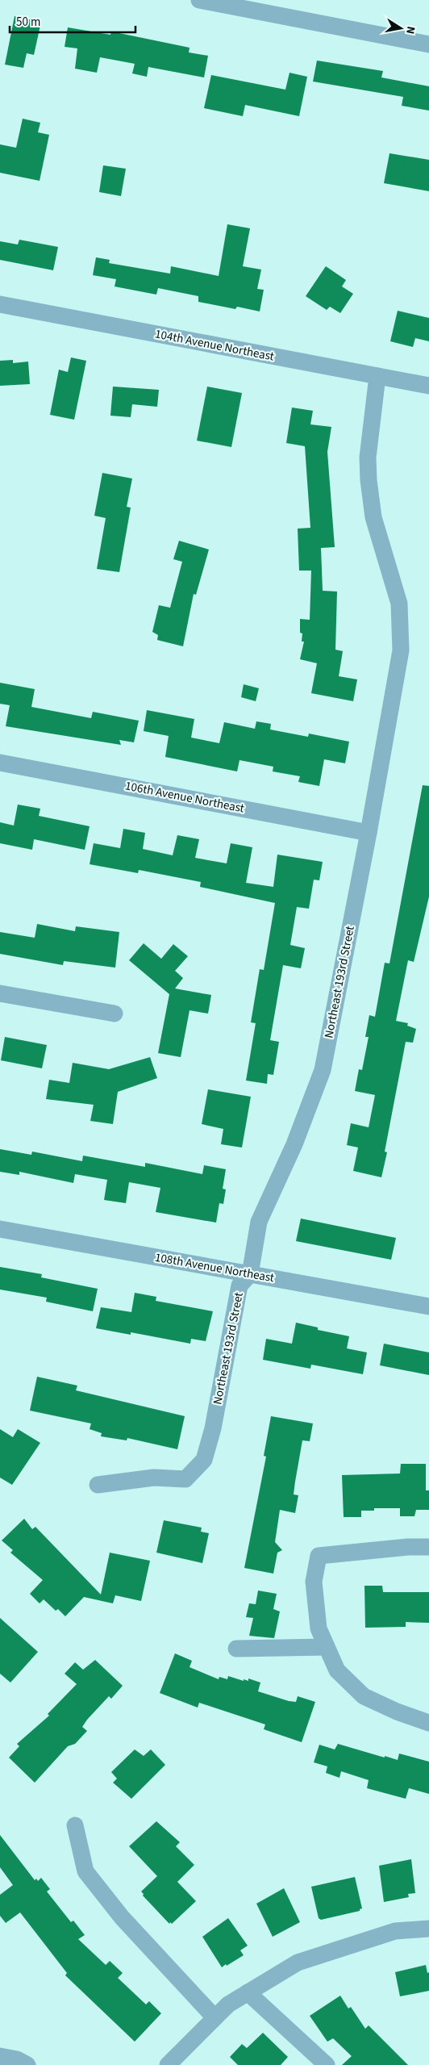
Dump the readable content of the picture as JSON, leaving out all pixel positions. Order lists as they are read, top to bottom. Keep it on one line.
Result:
{"streets":{"street":["104th Avenue Northeast","106th Avenue Northeast","Northeast 193rd Street","108th Avenue Northeast"]},"crossings":[["104th Avenue Northeast","Northeast 193rd Street"],["106th Avenue Northeast","Northeast 193rd Street"],["Northeast 193rd Street","108th Avenue Northeast"]],"scale_bar":"50 m","north":"right"}
